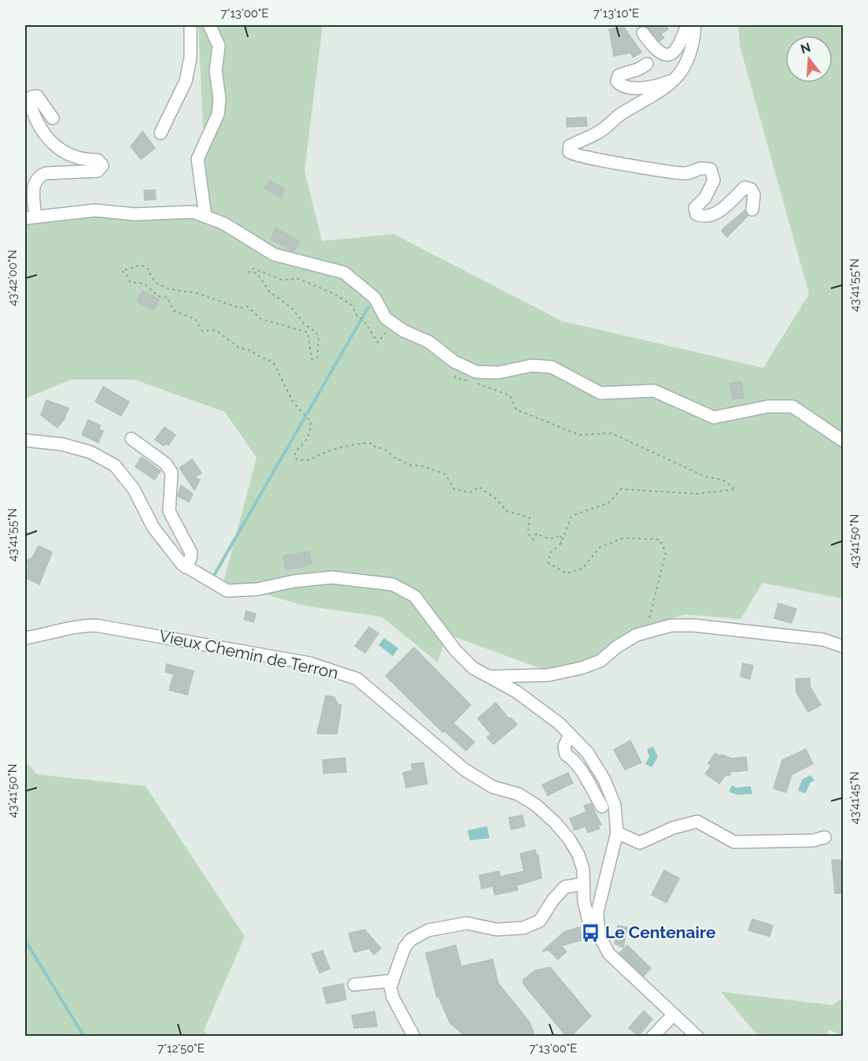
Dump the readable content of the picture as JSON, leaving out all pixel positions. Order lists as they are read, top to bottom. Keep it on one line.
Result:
{"streets":{"street":["Vieux Chemin de Terron"]},"places":{"bus stop":["Le Centenaire"]},"north":"top","coordinates":["7°13'00\"E","7°13'10\"E","43°42'00\"N","43°41'55\"N","43°41'50\"N","43°41'45\"N","7°12'50\"E"]}
